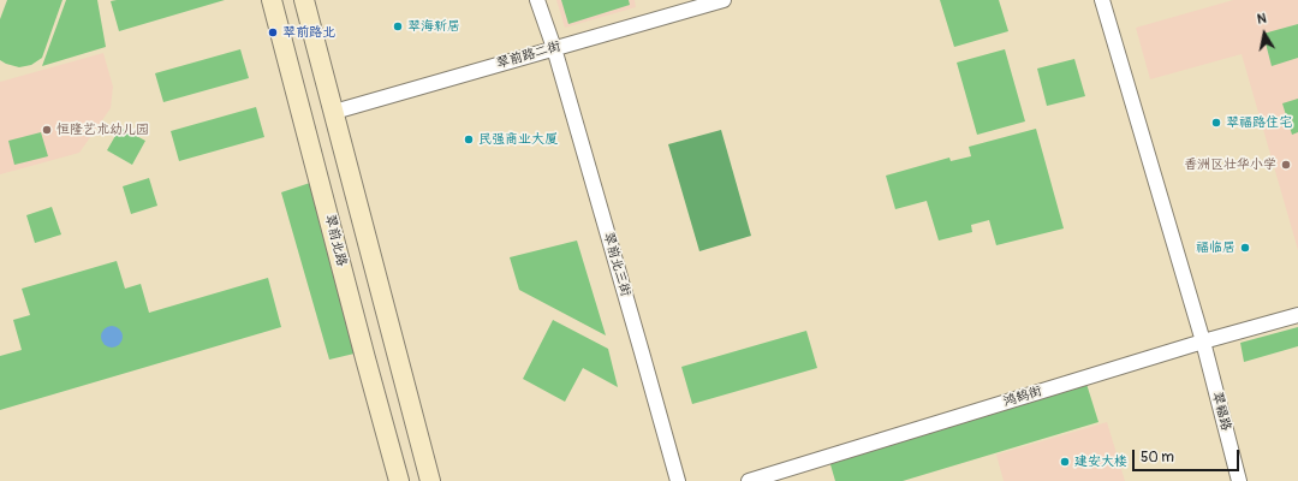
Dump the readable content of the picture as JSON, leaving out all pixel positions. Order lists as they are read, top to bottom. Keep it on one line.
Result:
{"streets":{"main road":["翠前北路"],"street":["翠前路二街","翠前北三街","鸿鹄街","翠福路"]},"crossings":[["翠前路二街","翠前北三街"],["鸿鹄街","翠福路"]],"places":["翠海新居","翠前路北","翠福路住宅","恒隆艺术幼儿园","民强商业大厦","香洲区壮华小学","福临居","建安大楼"],"scale_bar":"50 m","north":"top"}
